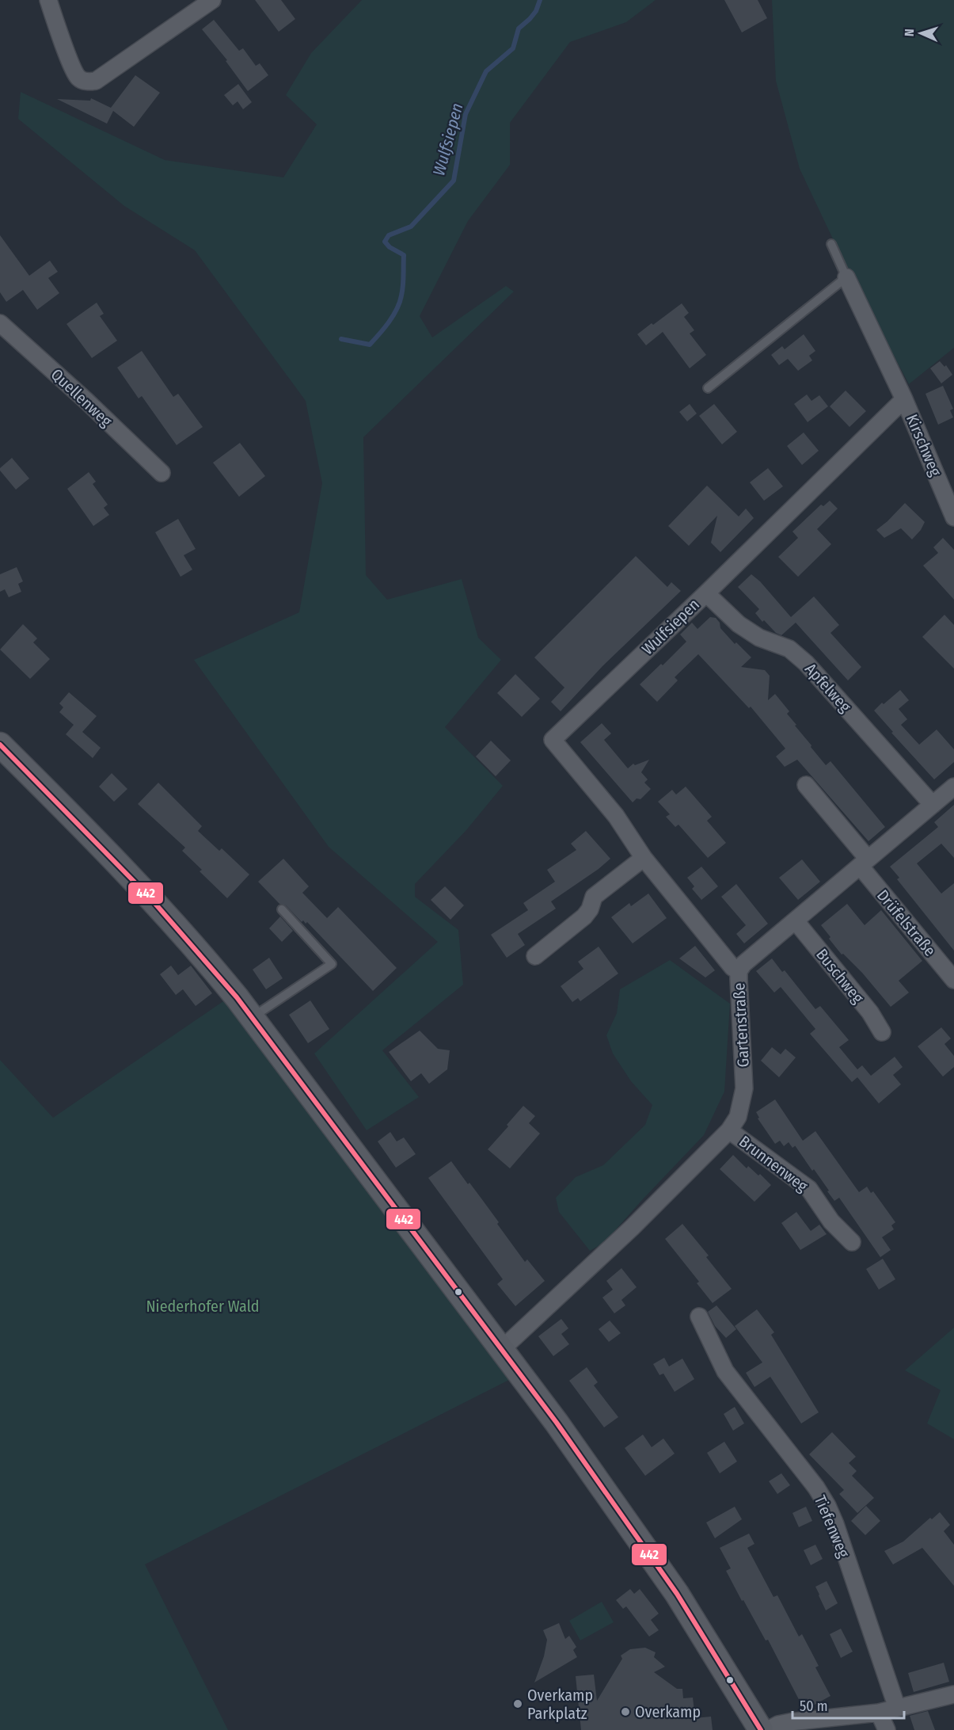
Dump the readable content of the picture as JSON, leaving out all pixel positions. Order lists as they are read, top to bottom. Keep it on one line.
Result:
{"streets":{"street":["Quellenweg","Kirschweg","Wulfsiepen","Apfelweg","Drüfelstraße","Buschweg","Gartenstraße","Brunnenweg","Tiefenweg"]},"crossings":[["Kirschweg","Wulfsiepen"],["Wulfsiepen","Apfelweg"],["Wulfsiepen","Gartenstraße"],["Apfelweg","Gartenstraße"],["Drüfelstraße","Gartenstraße"],["Buschweg","Gartenstraße"],["Gartenstraße","Brunnenweg"]],"water":["Wulfsiepen"],"parks":["Niederhofer Wald"],"places":["Overkamp Parkplatz","Overkamp"],"lines":["transit line 442"],"scale_bar":"50 m","north":"left"}
